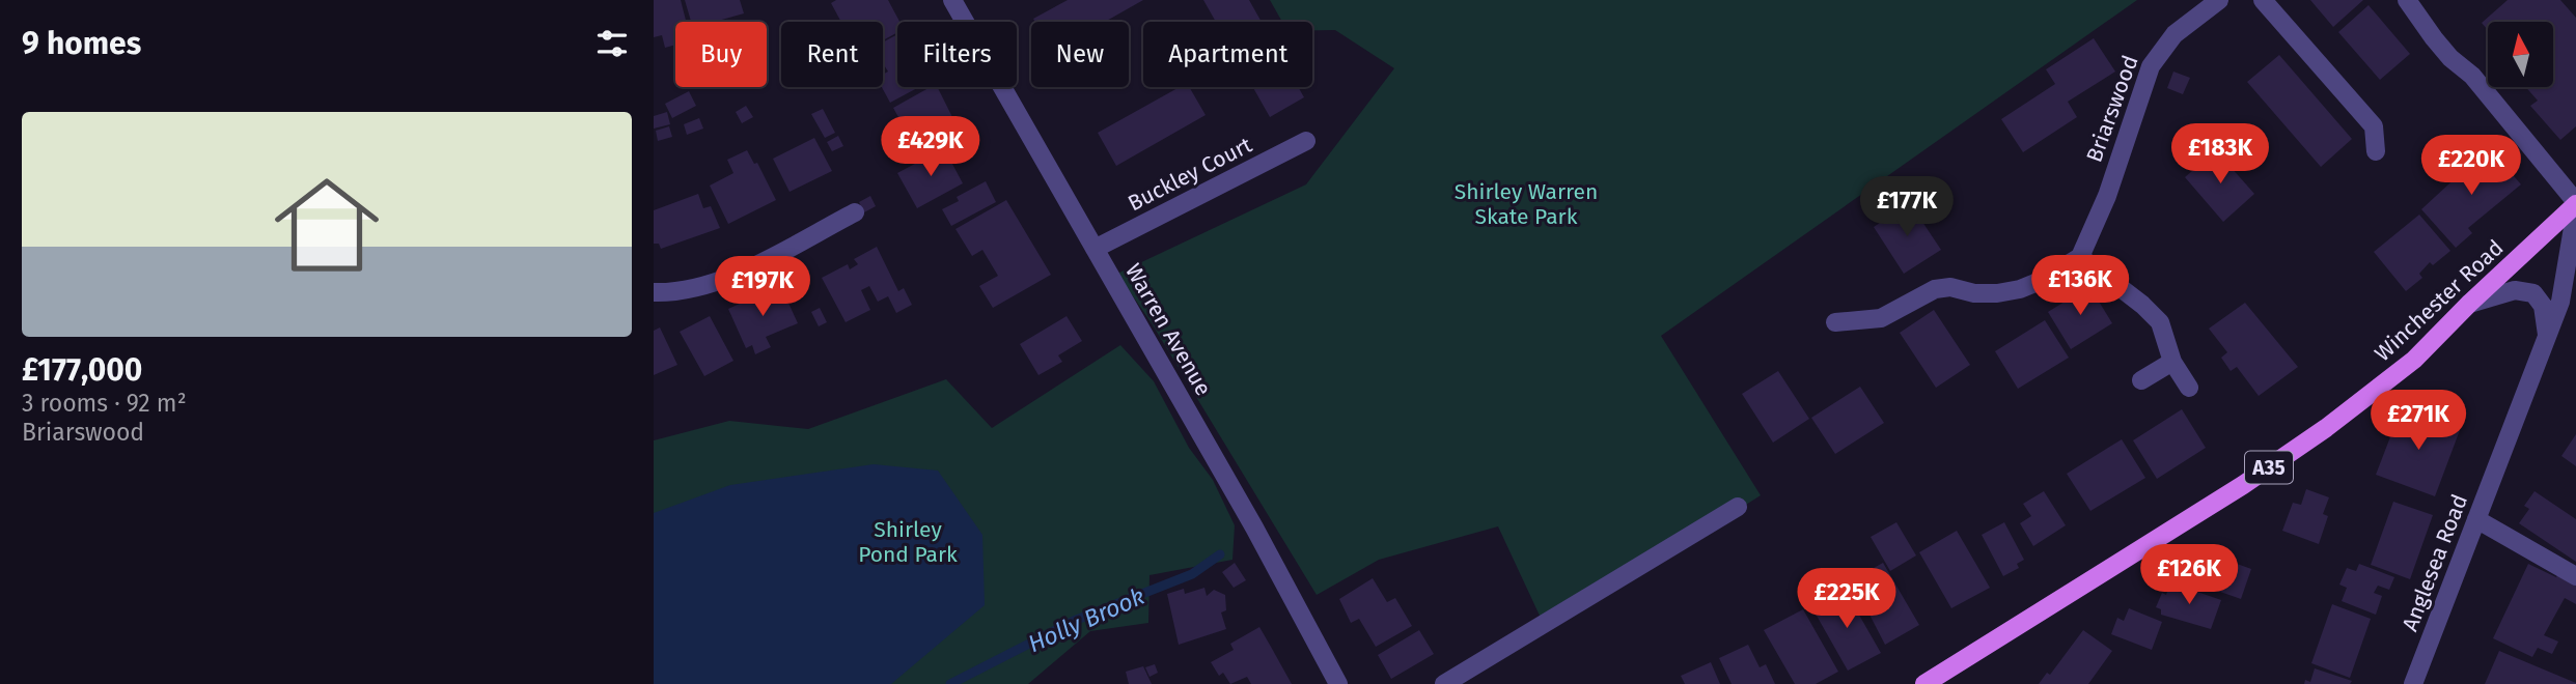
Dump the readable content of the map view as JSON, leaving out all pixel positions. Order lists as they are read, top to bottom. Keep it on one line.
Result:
{"streets":{"main road":["Winchester Road","A35"],"street":["Briarswood","Buckley Court","Warren Avenue","Anglesea Road"]},"crossings":[["Buckley Court","Warren Avenue"],["Winchester Road","Anglesea Road"]],"water":["Holly Brook"],"parks":["Shirley Warren Skate Park","Shirley Pond Park"],"north":"top","page":{"heading":"9 homes","chip":["Buy","Rent","Filters","New","Apartment"],"list":[{"name":"£177,000","note":"3 rooms · 92 m² · Briarswood"}],"price":["£429K","£183K","£220K","£177K","£136K","£197K","£271K","£126K","£225K"]}}
